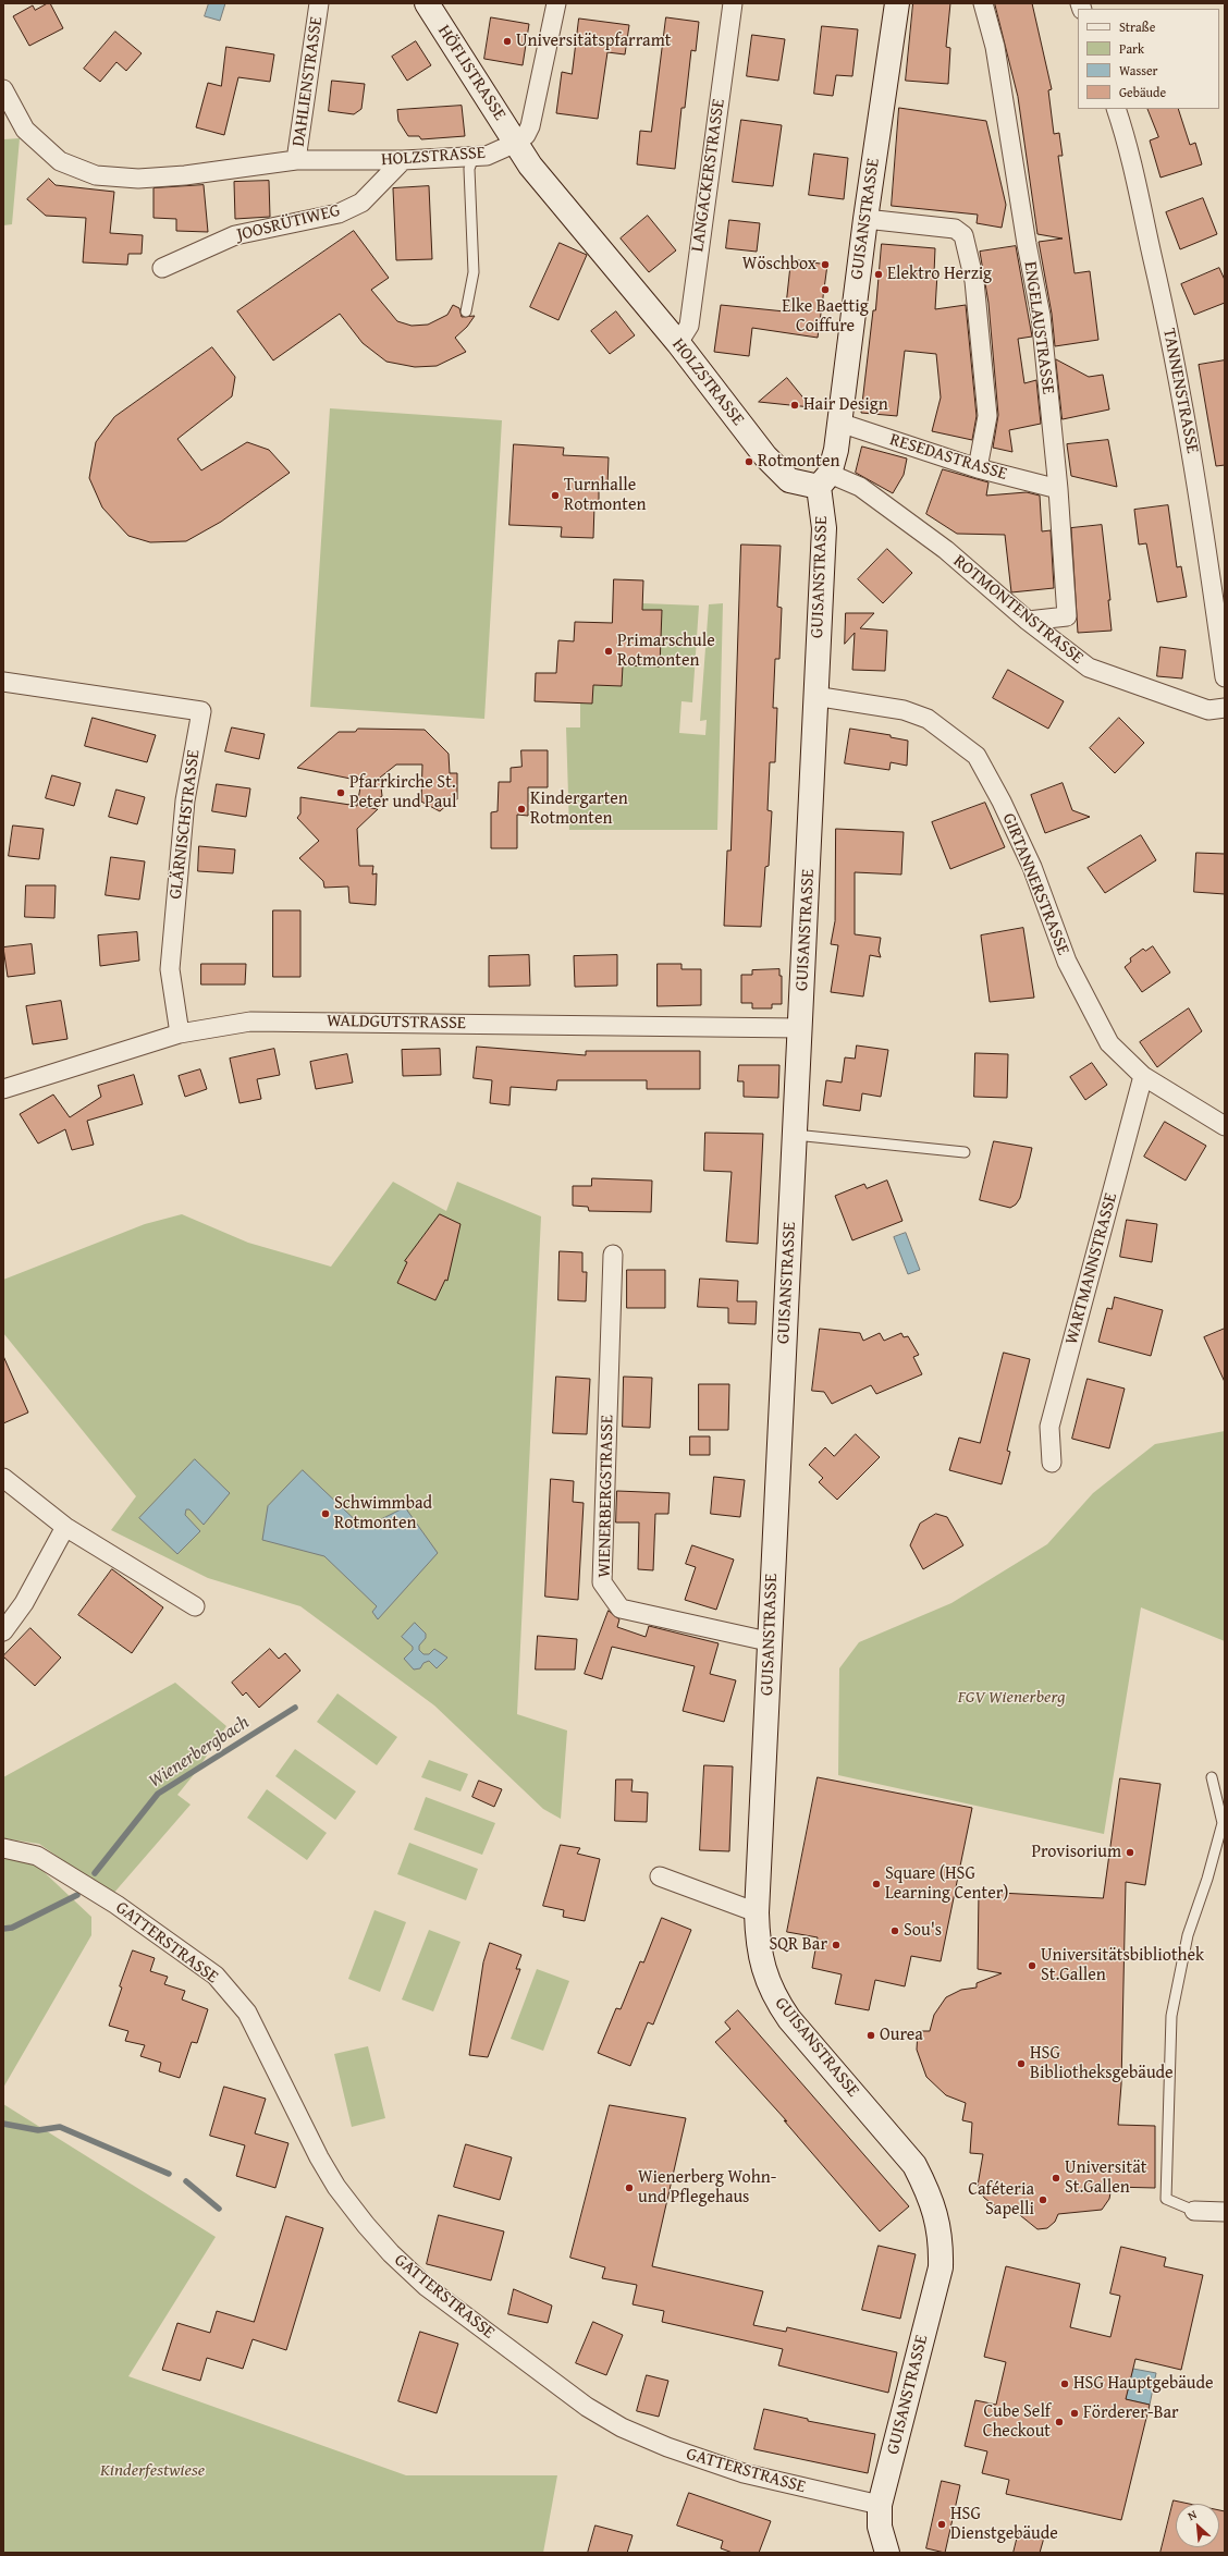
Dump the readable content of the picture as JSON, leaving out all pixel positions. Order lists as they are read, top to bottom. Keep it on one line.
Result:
{"streets":{"street":["HÖFLISTRASSE","DAHLIENSTRASSE","HOLZSTRASSE","LANGACKERSTRASSE","GUISANSTRASSE","JOOSRÜTIWEG","ENGELAUSTRASSE","TANNENSTRASSE","RESEDASTRASSE","ROTMONTENSTRASSE","GLÄRNISCHSTRASSE","GIRTANNERSTRASSE","WALDGUTSTRASSE","WARTMANNSTRASSE","WIENERBERGSTRASSE","GATTERSTRASSE"]},"crossings":[["HÖFLISTRASSE","HOLZSTRASSE"],["DAHLIENSTRASSE","HOLZSTRASSE"],["HOLZSTRASSE","LANGACKERSTRASSE"],["HOLZSTRASSE","GUISANSTRASSE"],["HOLZSTRASSE","JOOSRÜTIWEG"],["HOLZSTRASSE","ROTMONTENSTRASSE"],["GUISANSTRASSE","RESEDASTRASSE"],["GUISANSTRASSE","ROTMONTENSTRASSE"],["GUISANSTRASSE","GIRTANNERSTRASSE"],["GUISANSTRASSE","WALDGUTSTRASSE"],["GUISANSTRASSE","WIENERBERGSTRASSE"],["GUISANSTRASSE","GATTERSTRASSE"],["ENGELAUSTRASSE","RESEDASTRASSE"],["ENGELAUSTRASSE","ROTMONTENSTRASSE"],["GLÄRNISCHSTRASSE","WALDGUTSTRASSE"],["GIRTANNERSTRASSE","WARTMANNSTRASSE"]],"water":["Wienerbergbach"],"parks":["FGV Wienerberg","Kinderfestwiese"],"places":["Universitätspfarramt","Wöschbox","Elektro Herzig","Elke Baettig Coiffure","Hair Design","Rotmonten","Turnhalle Rotmonten","Primarschule Rotmonten","Pfarrkirche St. Peter und Paul","Kindergarten Rotmonten","Schwimmbad Rotmonten","Provisorium","Square (HSG Learning Center)","Sou's","SQR Bar","Universitätsbibliothek St.Gallen","Ourea","HSG Bibliotheksgebäude","Universität St.Gallen","Wienerberg Wohn- und Pflegehaus","Caféteria Sapelli","HSG Hauptgebäude","Förderer-Bar","Cube Self Checkout","HSG Dienstgebäude"],"legend":["Straße","Park","Wasser","Gebäude"],"north":"top left"}
